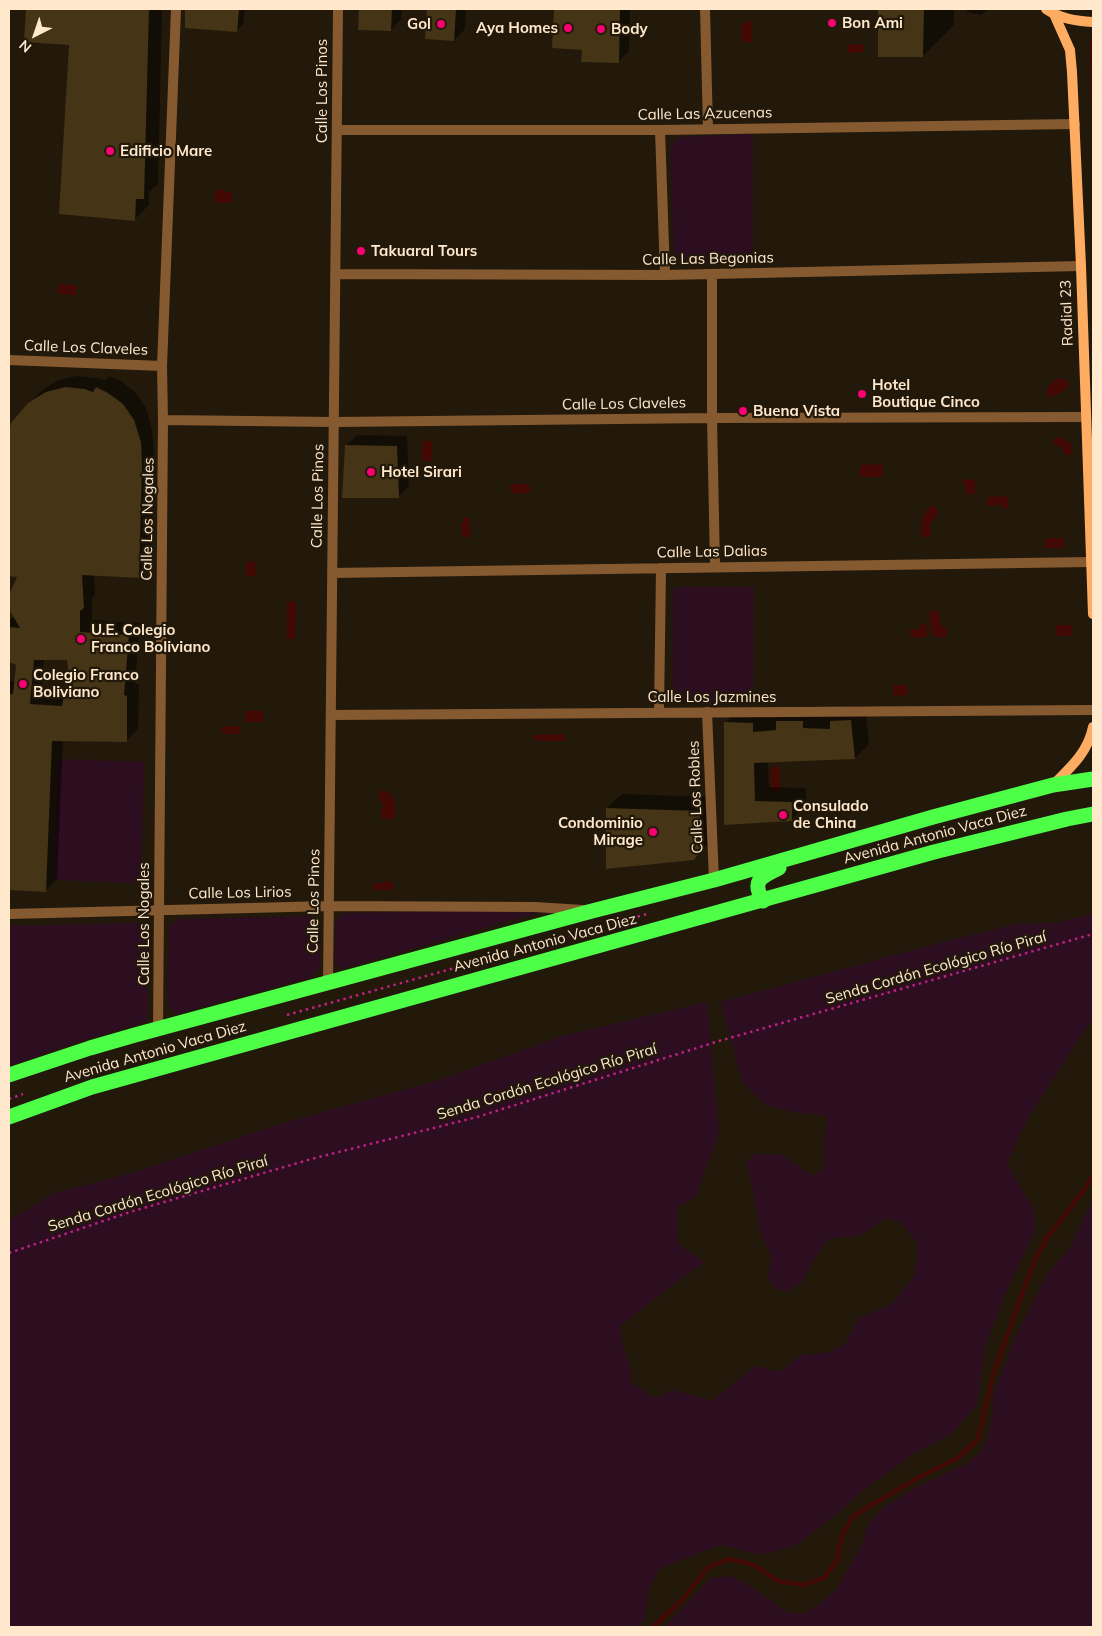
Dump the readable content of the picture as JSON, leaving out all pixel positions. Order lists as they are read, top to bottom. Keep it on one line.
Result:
{"streets":{"highway":["Avenida Antonio Vaca Diez"],"street":["Calle Los Pinos","Calle Las Azucenas","Calle Las Begonias","Radial 23","Calle Los Claveles","Calle Los Nogales","Calle Las Dalias","Calle Los Jazmines","Calle Los Robles","Calle Los Lirios"],"path":["Senda Cordón Ecológico Río Piraí"]},"crossings":[["Calle Los Pinos","Calle Las Azucenas"],["Calle Los Pinos","Calle Las Begonias"],["Calle Los Pinos","Calle Los Claveles"],["Calle Los Pinos","Calle Las Dalias"],["Calle Los Pinos","Calle Los Jazmines"],["Calle Los Pinos","Avenida Antonio Vaca Diez"],["Calle Los Pinos","Calle Los Lirios"],["Calle Las Azucenas","Radial 23"],["Calle Las Begonias","Radial 23"],["Radial 23","Calle Los Claveles"],["Radial 23","Calle Las Dalias"],["Calle Los Claveles","Calle Los Nogales"],["Calle Los Nogales","Avenida Antonio Vaca Diez"],["Calle Los Nogales","Calle Los Lirios"],["Calle Los Jazmines","Calle Los Robles"],["Calle Los Robles","Avenida Antonio Vaca Diez"],["Avenida Antonio Vaca Diez","Calle Los Lirios"]],"places":["Bon Ami","Gol","Aya Homes","Body","Edificio Mare","Takuaral Tours","Hotel Boutique Cinco","Buena Vista","Hotel Sirari","U.E. Colegio Franco Boliviano","Colegio Franco Boliviano","Consulado de China","Condominio Mirage"],"north":"bottom left"}
